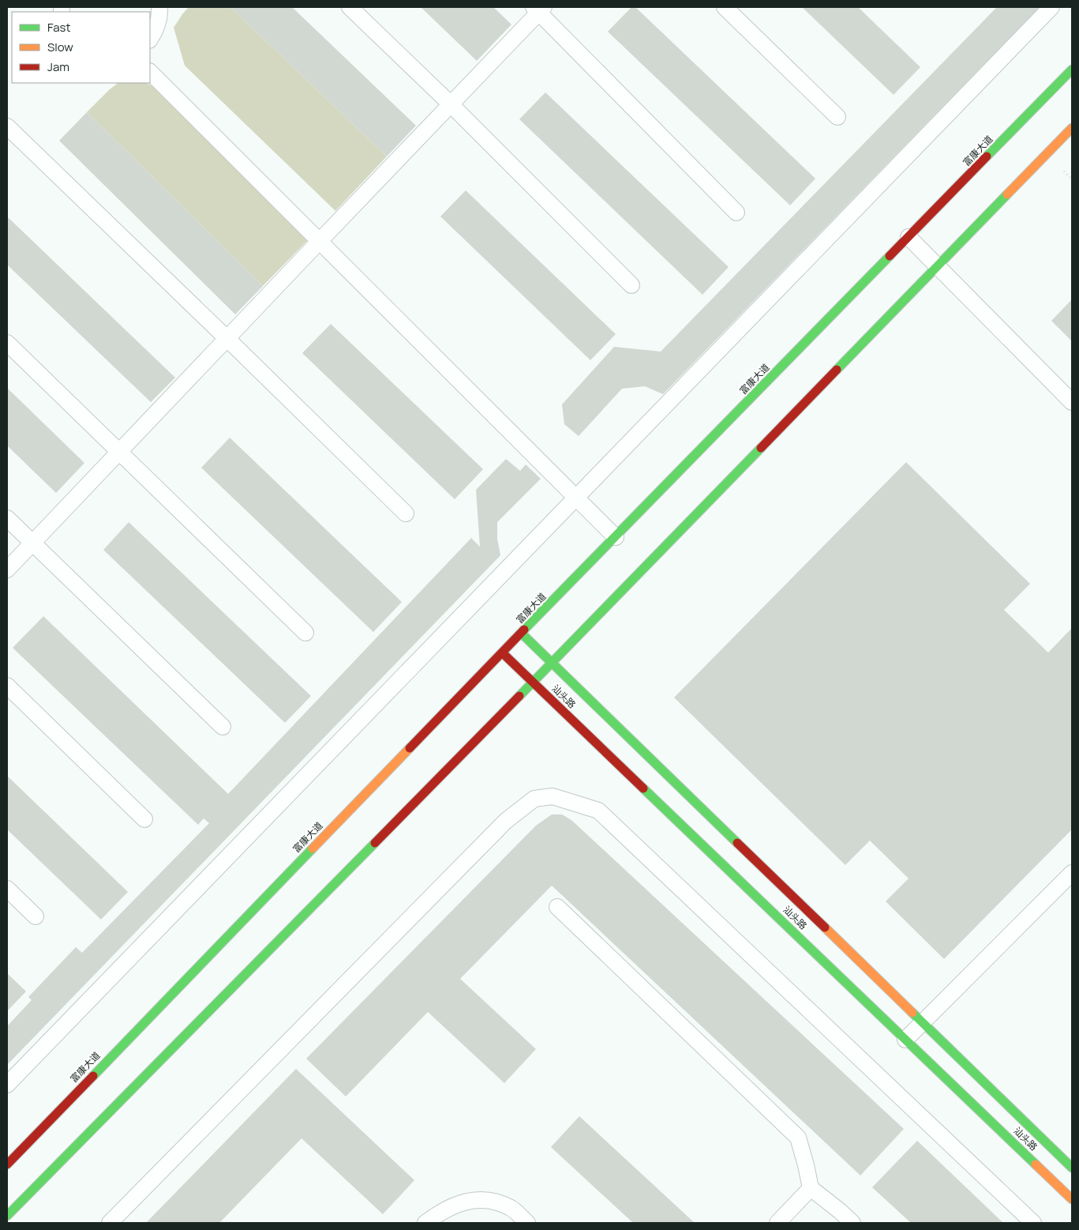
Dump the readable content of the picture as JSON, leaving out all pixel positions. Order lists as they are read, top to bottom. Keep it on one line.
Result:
{"streets":{"street":["富康大道","汕头路"]},"crossings":[["富康大道","汕头路"]],"legend":["Fast","Slow","Jam"]}
